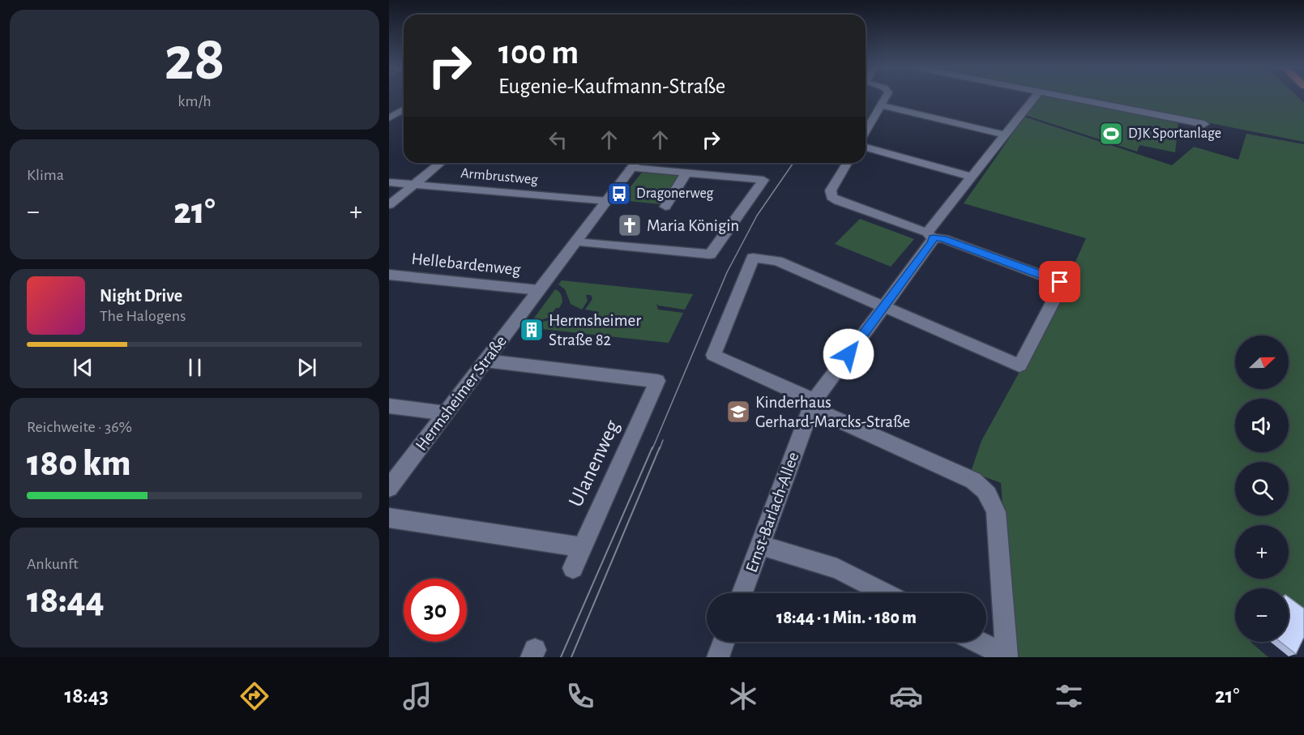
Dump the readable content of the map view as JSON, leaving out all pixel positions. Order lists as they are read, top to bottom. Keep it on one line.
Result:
{"streets":{"street":["Armbrustweg","Hellebardenweg","Hermsheimer Straße","Ulanenweg","Ernst-Barlach-Allee"]},"crossings":[["Armbrustweg","Hermsheimer Straße"],["Hellebardenweg","Hermsheimer Straße"],["Hermsheimer Straße","Ulanenweg"]],"places":{"sports":["DJK Sportanlage"],"bus stop":["Dragonerweg"],"church":["Maria Königin"],"building":["Hermsheimer Straße 82"],"school or university":["Kinderhaus Gerhard-Marcks-Straße"]},"north":"right","page":{"tile":[["28","km/h"],"Klima",["Reichweite · 36%","180 km"],["Ankunft","18:44"]],"turn":["100 m","Eugenie-Kaufmann-Straße"],"heat":["−","21°","+"],"song":["Night Drive","The Halogens"],"map_buttons":["+","−"],"limit":"30","trip":"18:44 · 1 Min. · 180 m","tabs":["18:43","21°"]}}
